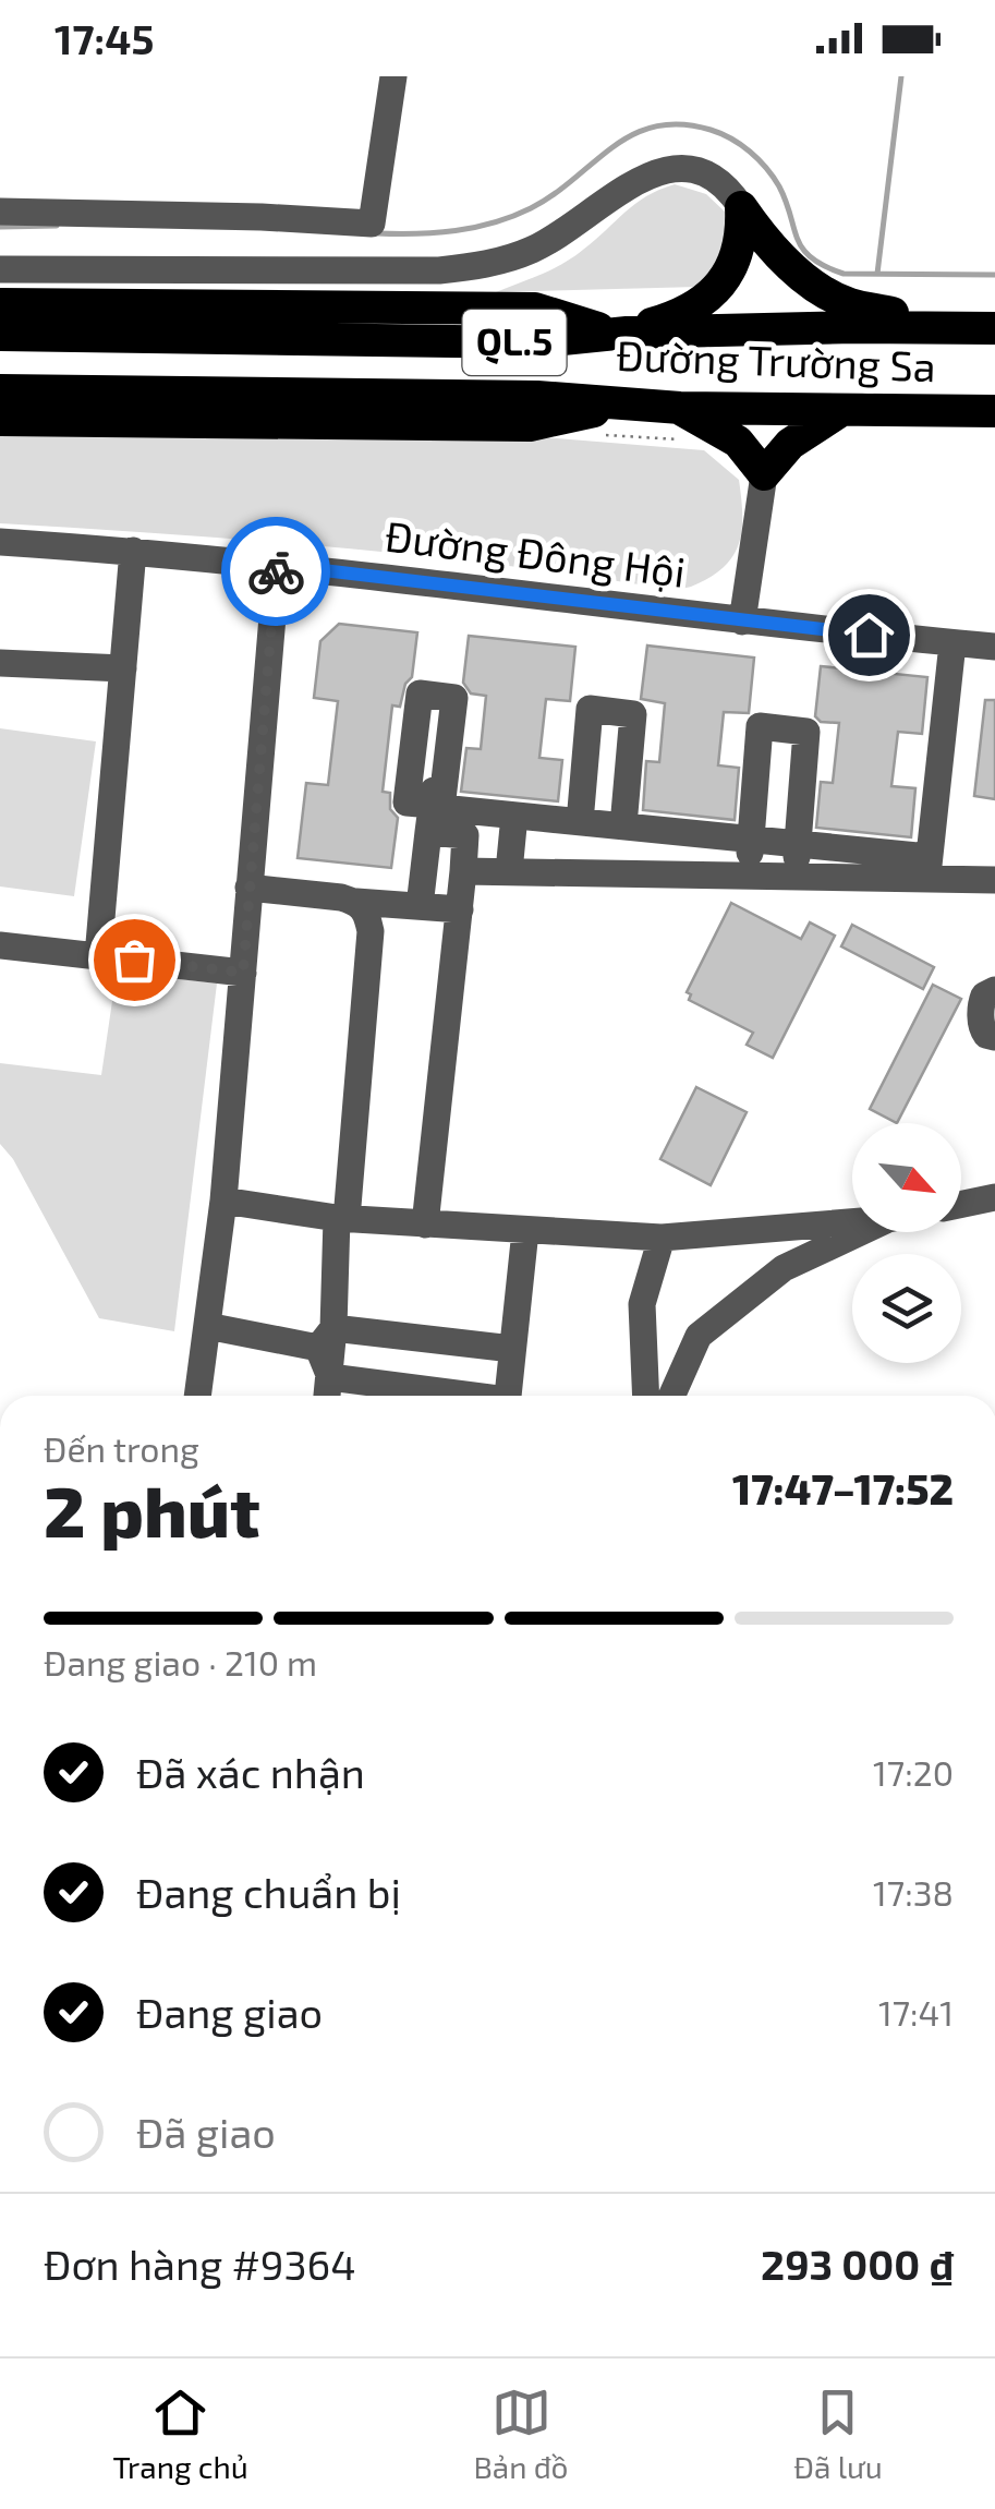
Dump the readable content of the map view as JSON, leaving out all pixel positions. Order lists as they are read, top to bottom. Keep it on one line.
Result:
{"streets":{"highway":["QL.5","Đường Trường Sa"],"street":["Đường Đông Hội"]},"north":"bottom right","page":{"status":"17:45","heading":["2 phút","Đến trong","17:47–17:52"],"panel":["Đơn hàng #9364","293 000 ₫"],"bar":"Đang giao · 210 m","list":[["Đã xác nhận","17:20"],["Đang chuẩn bị","17:38"],["Đang giao","17:41"],"Đã giao"],"tabs":["Trang chủ","Bản đồ","Đã lưu"]}}
